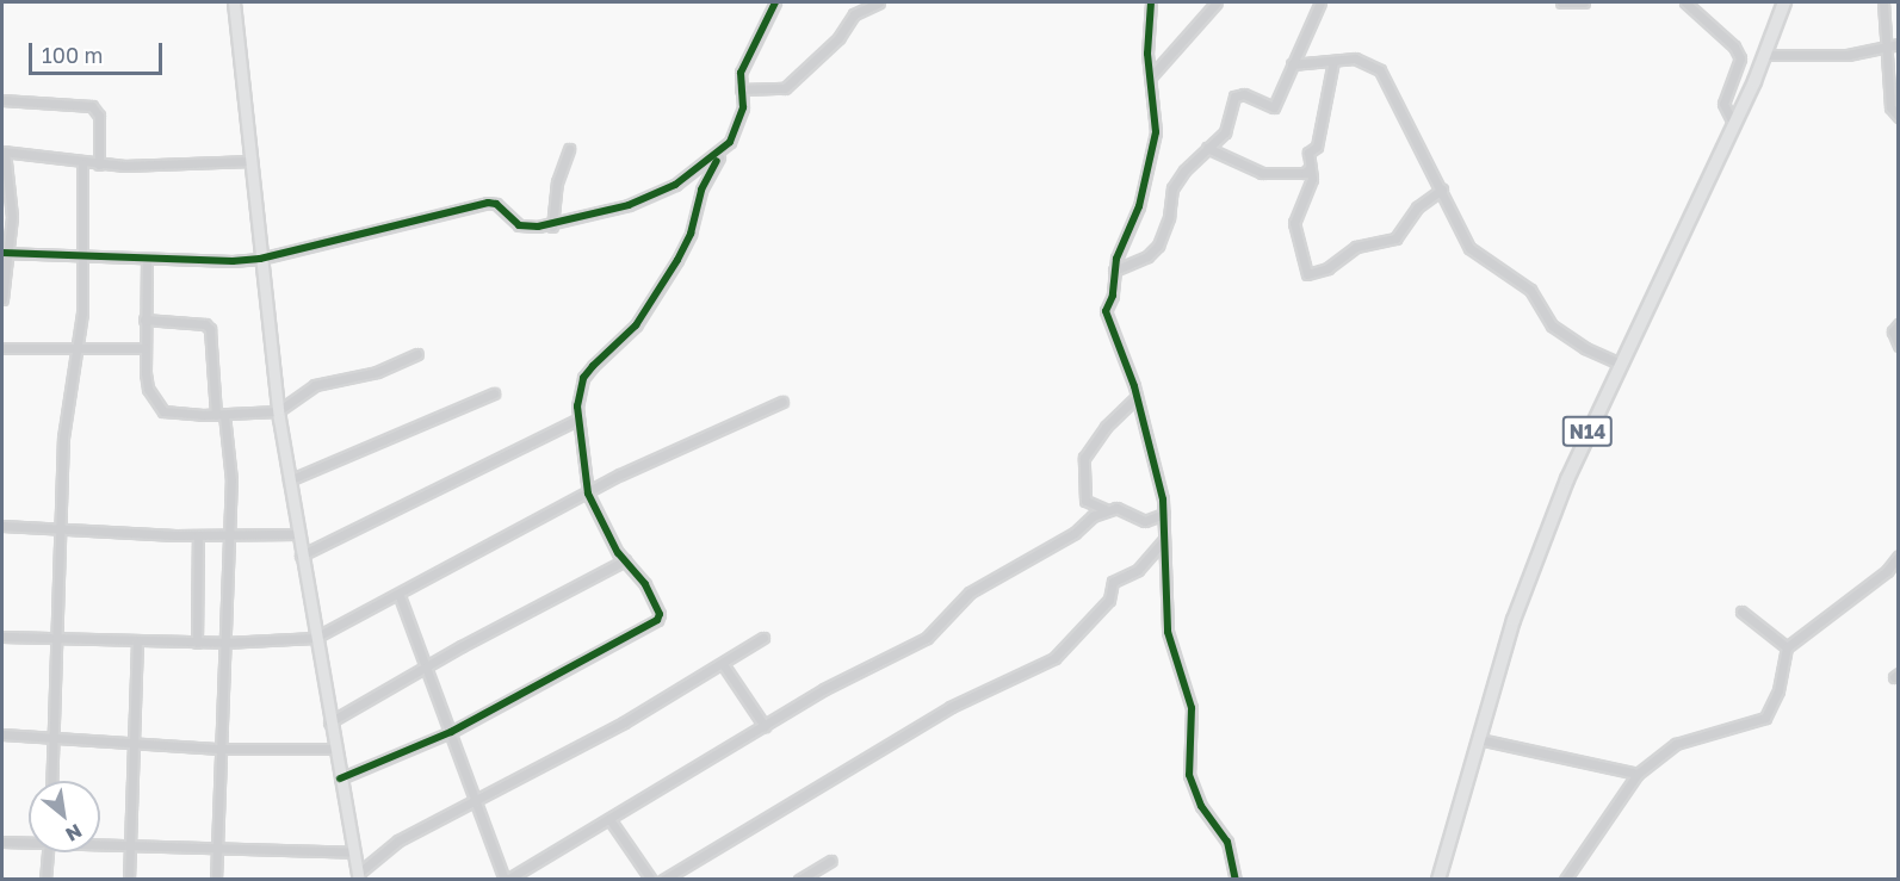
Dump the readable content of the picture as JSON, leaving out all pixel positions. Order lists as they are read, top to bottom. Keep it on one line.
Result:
{"streets":{"main road":["N14"]},"scale_bar":"100 m","north":"bottom right"}
